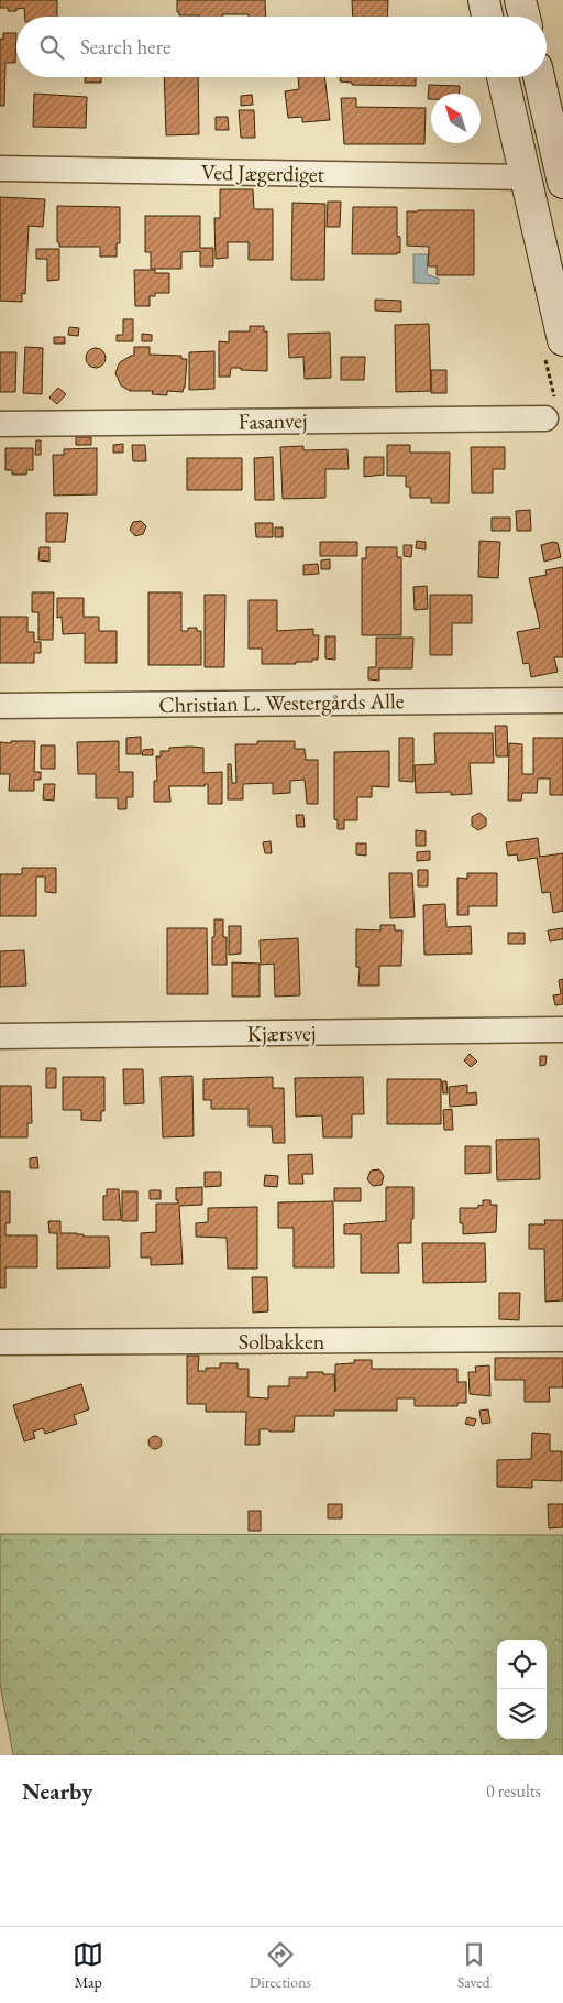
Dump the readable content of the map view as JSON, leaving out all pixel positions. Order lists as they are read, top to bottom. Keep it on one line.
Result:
{"streets":{"street":["Ved Jægerdiget","Fasanvej","Christian L. Westergårds Alle","Kjærsvej","Solbakken"]},"north":"top left","page":{"search":"Search here","heading":["Nearby","0 results"],"nav":["Map","Directions","Saved"]}}
